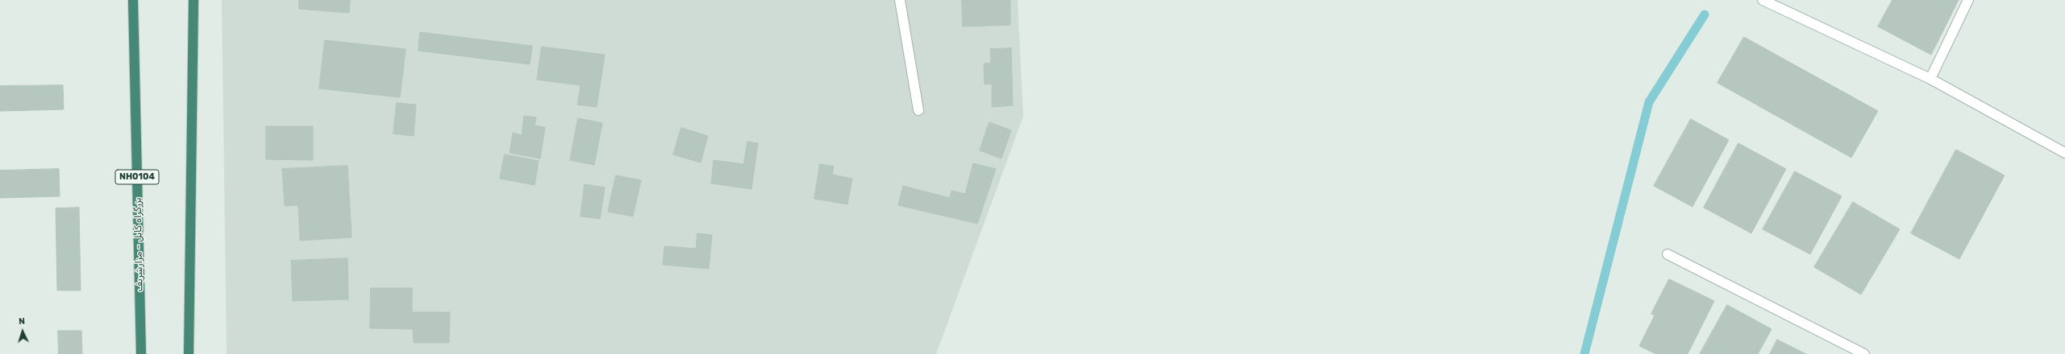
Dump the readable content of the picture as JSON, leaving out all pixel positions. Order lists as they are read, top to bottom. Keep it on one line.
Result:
{"streets":{"highway":["NH0104","بزرگراه کابل - مزارشریف"]},"north":"top"}
